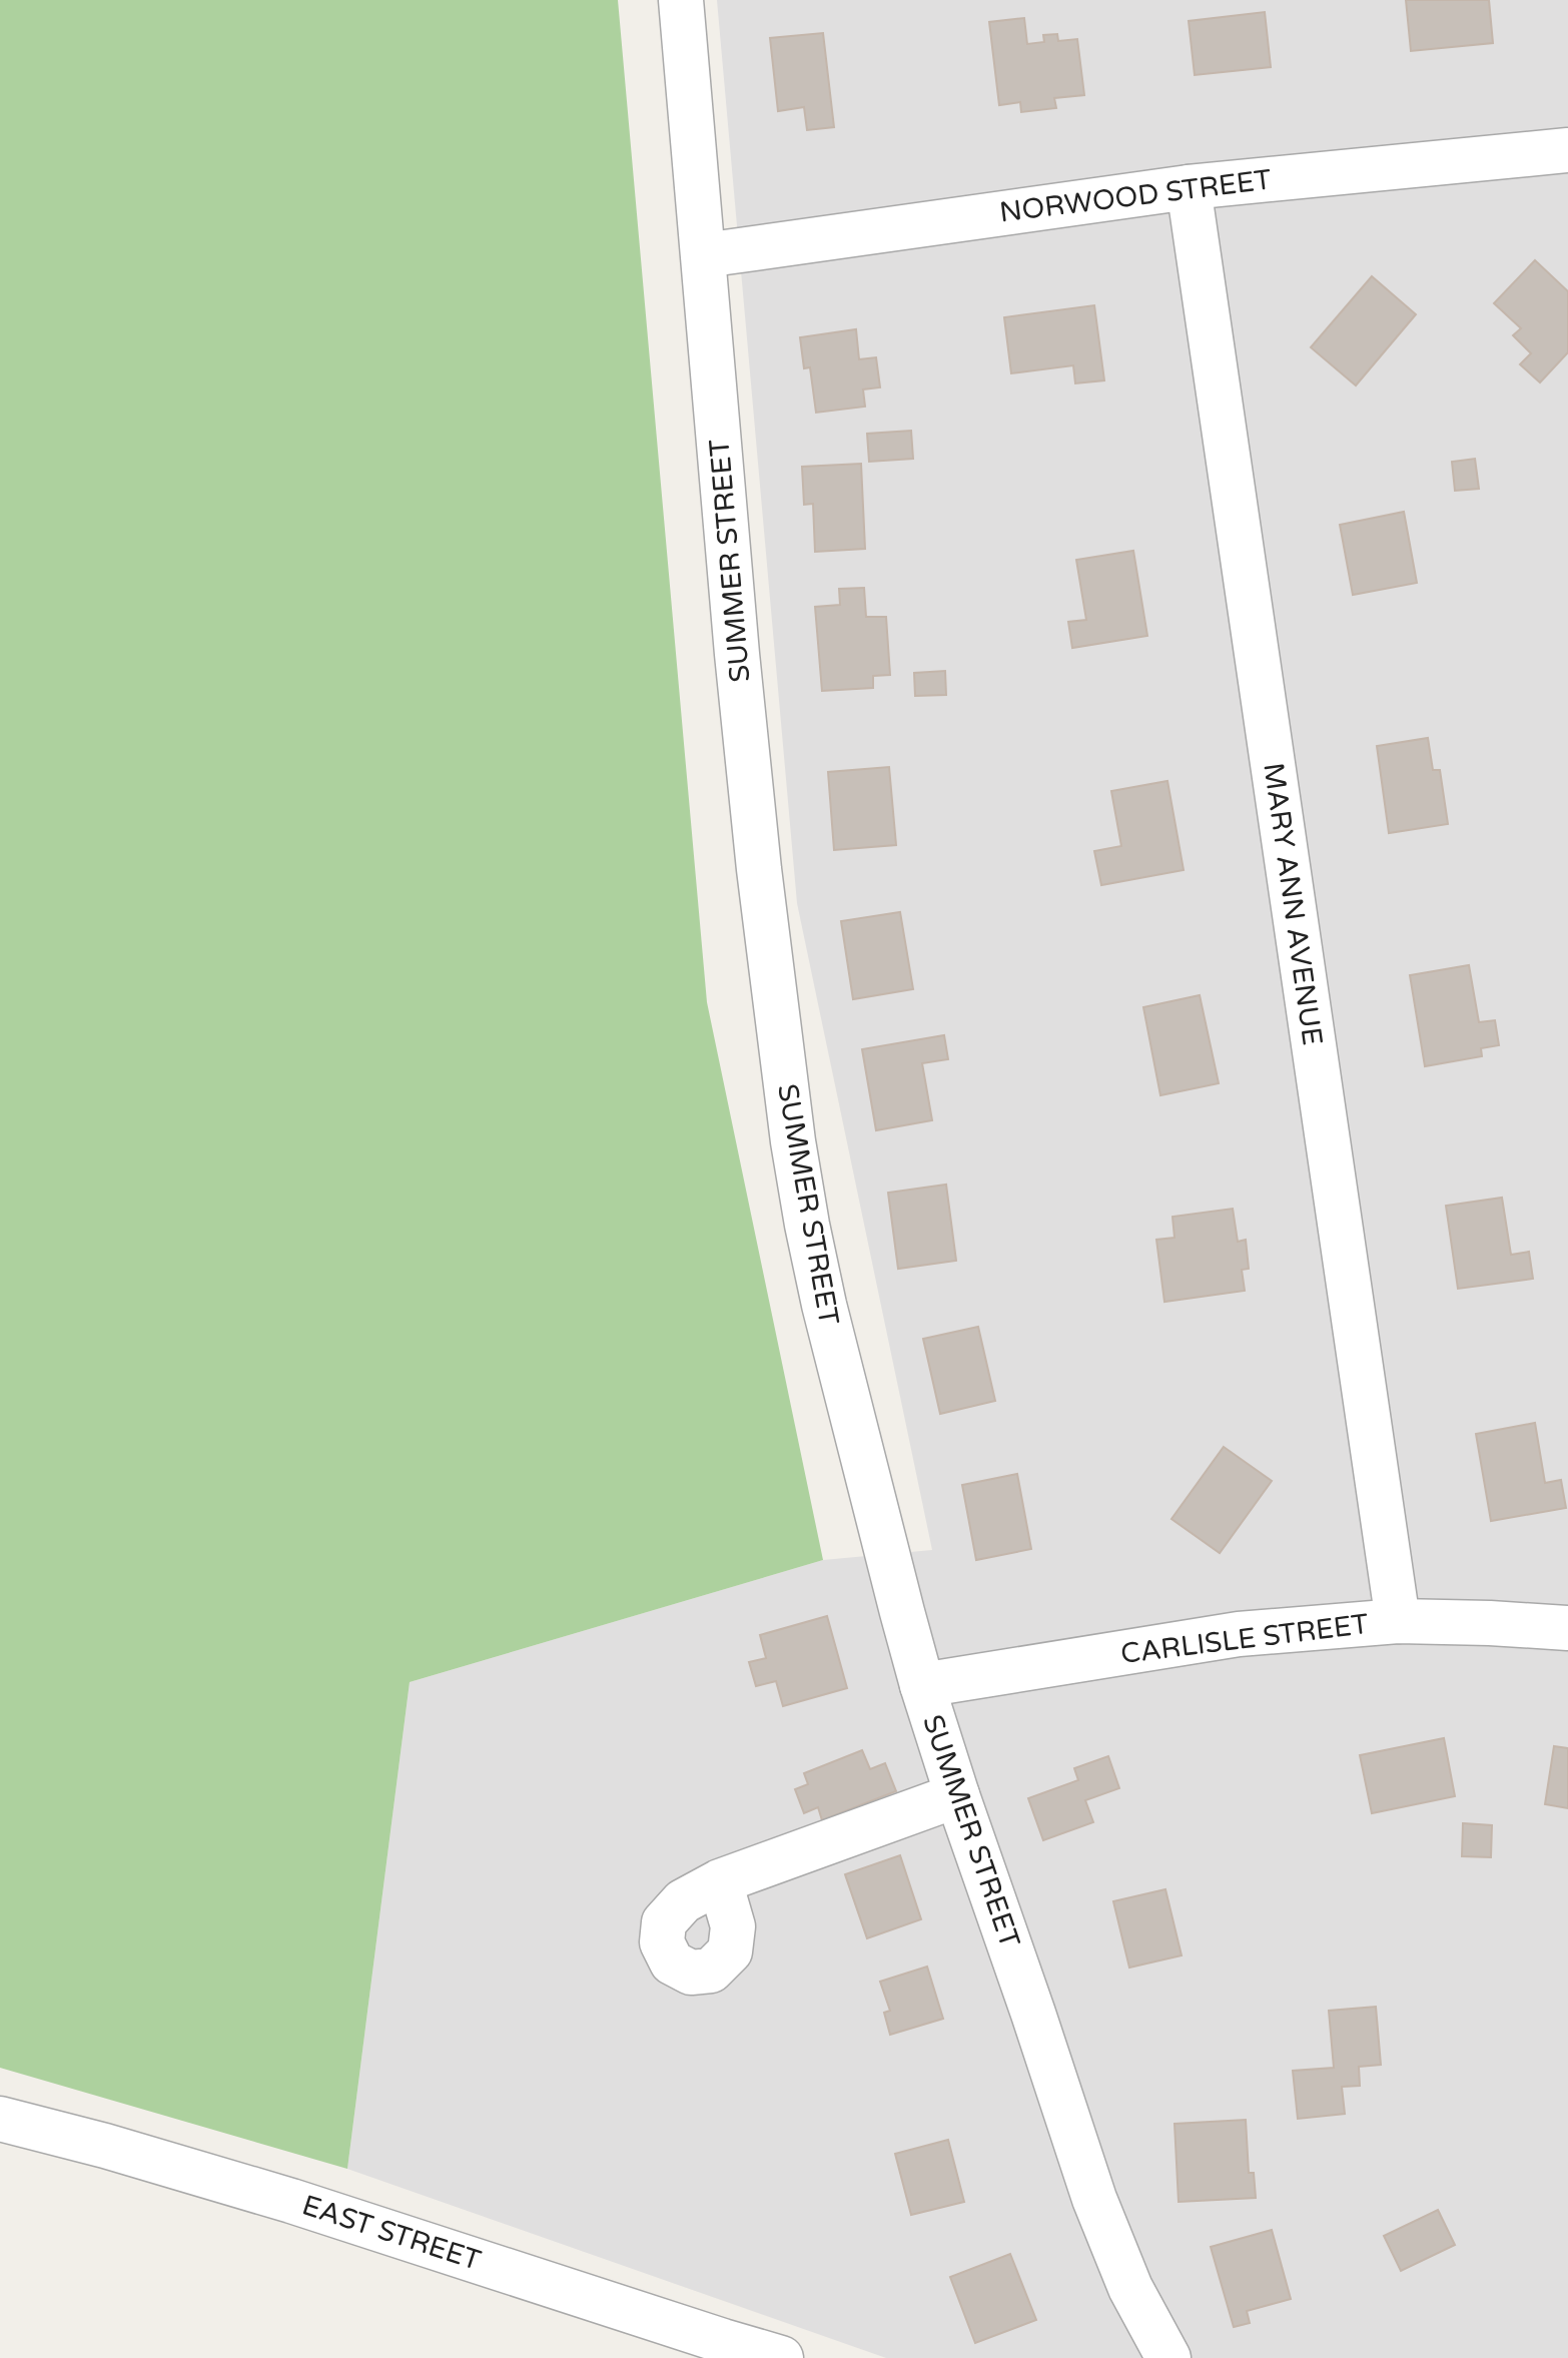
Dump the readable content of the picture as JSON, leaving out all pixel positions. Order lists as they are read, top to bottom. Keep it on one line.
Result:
{"streets":{"street":["NORWOOD STREET","SUMMER STREET","MARY ANN AVENUE","CARLISLE STREET","EAST STREET"]},"crossings":[["NORWOOD STREET","SUMMER STREET"],["NORWOOD STREET","MARY ANN AVENUE"],["SUMMER STREET","CARLISLE STREET"],["MARY ANN AVENUE","CARLISLE STREET"]]}
